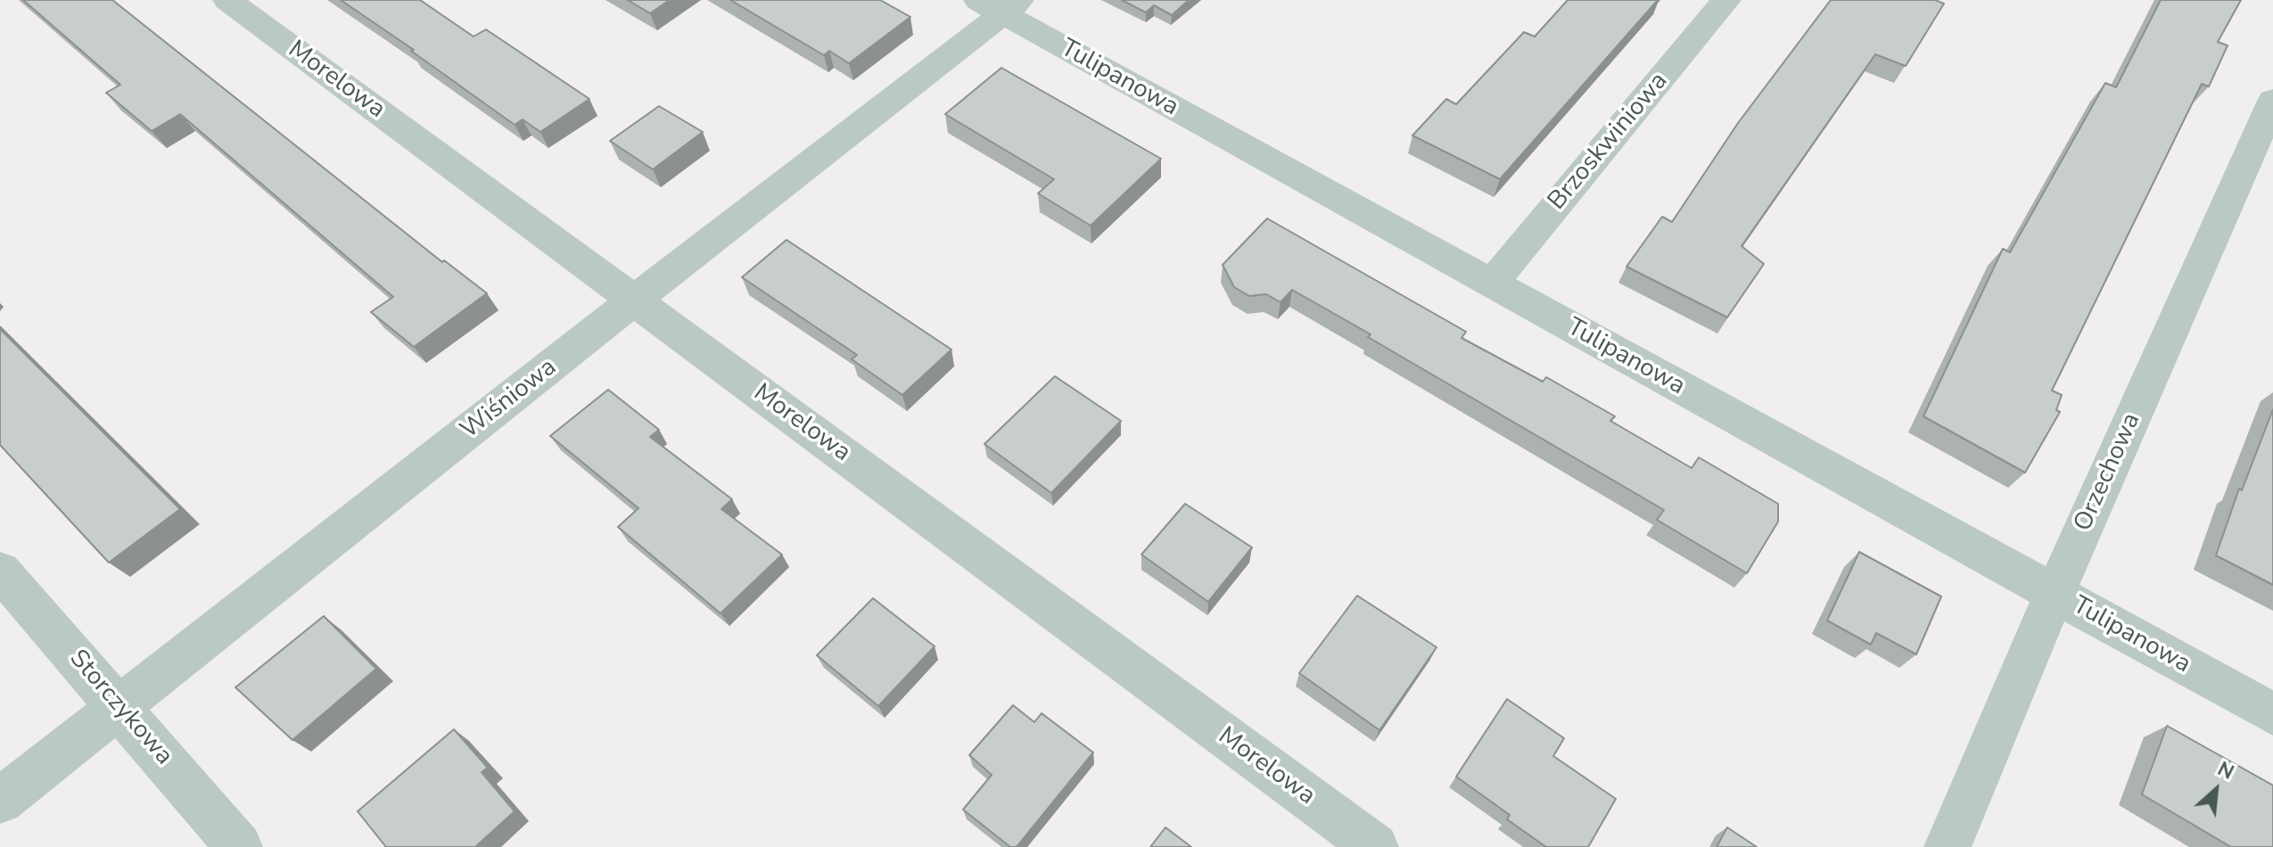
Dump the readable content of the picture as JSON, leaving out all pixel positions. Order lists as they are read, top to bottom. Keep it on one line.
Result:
{"streets":{"street":["Tulipanowa","Morelowa","Brzoskwiniowa","Wiśniowa","Orzechowa","Storczykowa"]},"crossings":[["Tulipanowa","Brzoskwiniowa"],["Tulipanowa","Wiśniowa"],["Tulipanowa","Orzechowa"],["Morelowa","Wiśniowa"],["Wiśniowa","Storczykowa"]],"north":"top right"}
